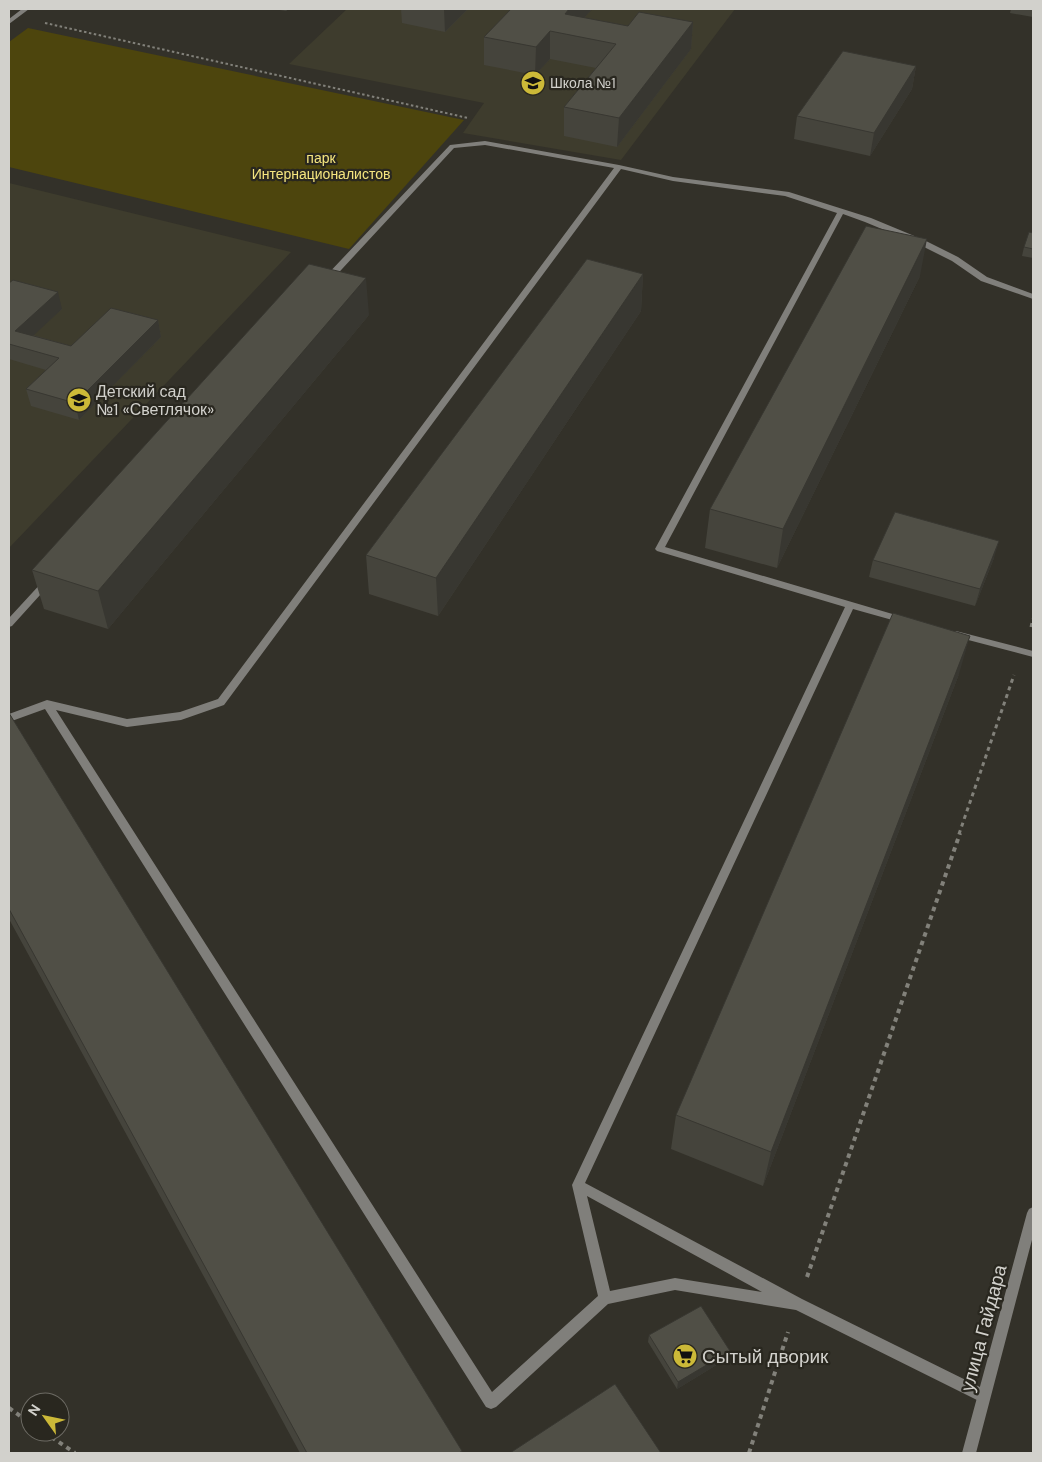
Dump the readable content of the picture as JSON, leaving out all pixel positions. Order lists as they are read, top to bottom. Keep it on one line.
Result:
{"streets":{"street":["улица Гайдара"]},"parks":["парк Интернационалистов"],"places":{"school or university":["Школа №1","Детский сад №1 «Светлячок»"],"supermarket":["Сытый дворик"]},"north":"top left"}
